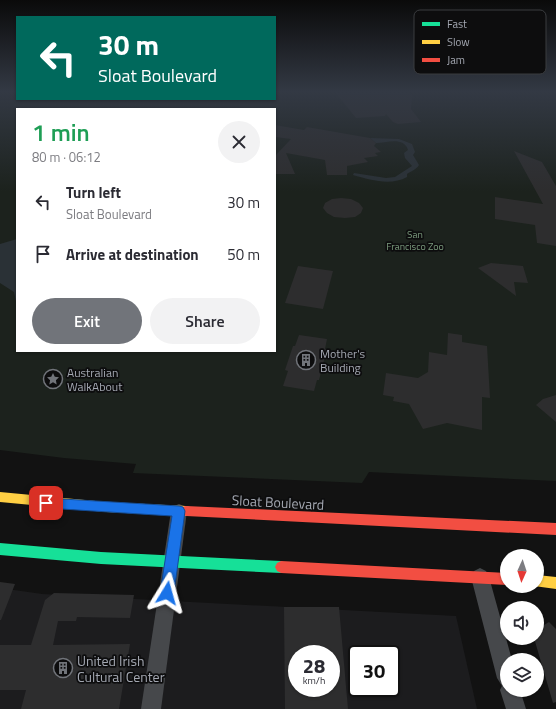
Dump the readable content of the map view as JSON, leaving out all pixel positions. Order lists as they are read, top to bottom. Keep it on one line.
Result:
{"streets":{"street":["Sloat Boulevard"]},"parks":["San Francisco Zoo"],"places":{"building":["Mother's Building","United Irish Cultural Center"],"place":["Australian WalkAbout"]},"legend":["Fast","Slow","Jam"],"north":"bottom","page":{"turn":["30 m","Sloat Boulevard"],"heading":["1 min","80 m · 06:12"],"list":[{"name":"Turn left","note":"Sloat Boulevard","value":"30 m"},{"name":"Arrive at destination","value":"50 m"}],"buttons":["Exit","Share"],"speed":"28 km/h","limit":"30"}}
